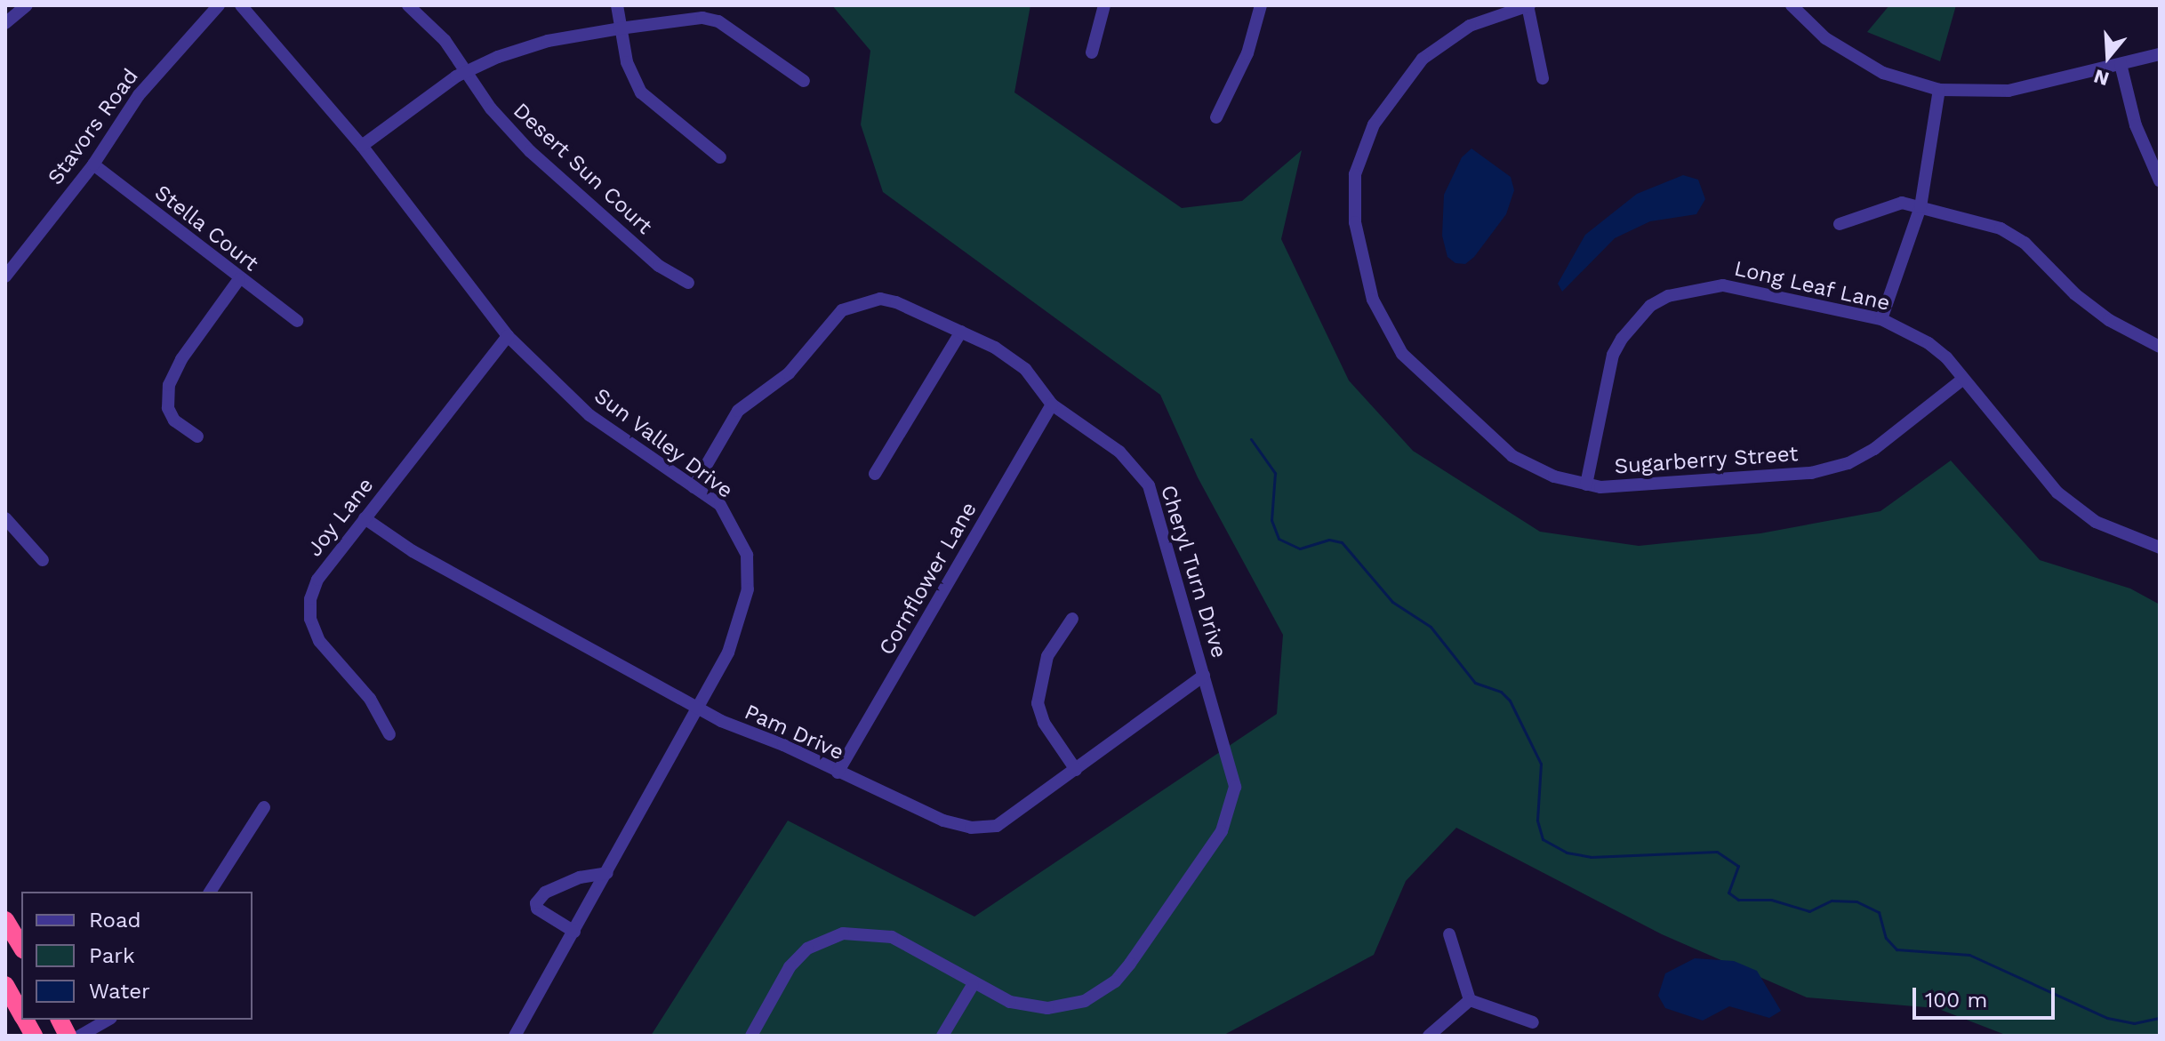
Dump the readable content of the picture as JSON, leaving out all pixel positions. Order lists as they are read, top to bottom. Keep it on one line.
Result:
{"streets":{"street":["Stavors Road","Desert Sun Court","Stella Court","Long Leaf Lane","Sun Valley Drive","Sugarberry Street","Joy Lane","Cheryl Turn Drive","Cornflower Lane","Pam Drive"]},"crossings":[["Stavors Road","Stella Court"],["Long Leaf Lane","Sugarberry Street"],["Sun Valley Drive","Joy Lane"],["Sun Valley Drive","Cheryl Turn Drive"],["Sun Valley Drive","Pam Drive"],["Joy Lane","Pam Drive"],["Cheryl Turn Drive","Cornflower Lane"],["Cheryl Turn Drive","Pam Drive"],["Cornflower Lane","Pam Drive"]],"legend":["Road","Park","Water"],"scale_bar":"100 m","north":"bottom"}
